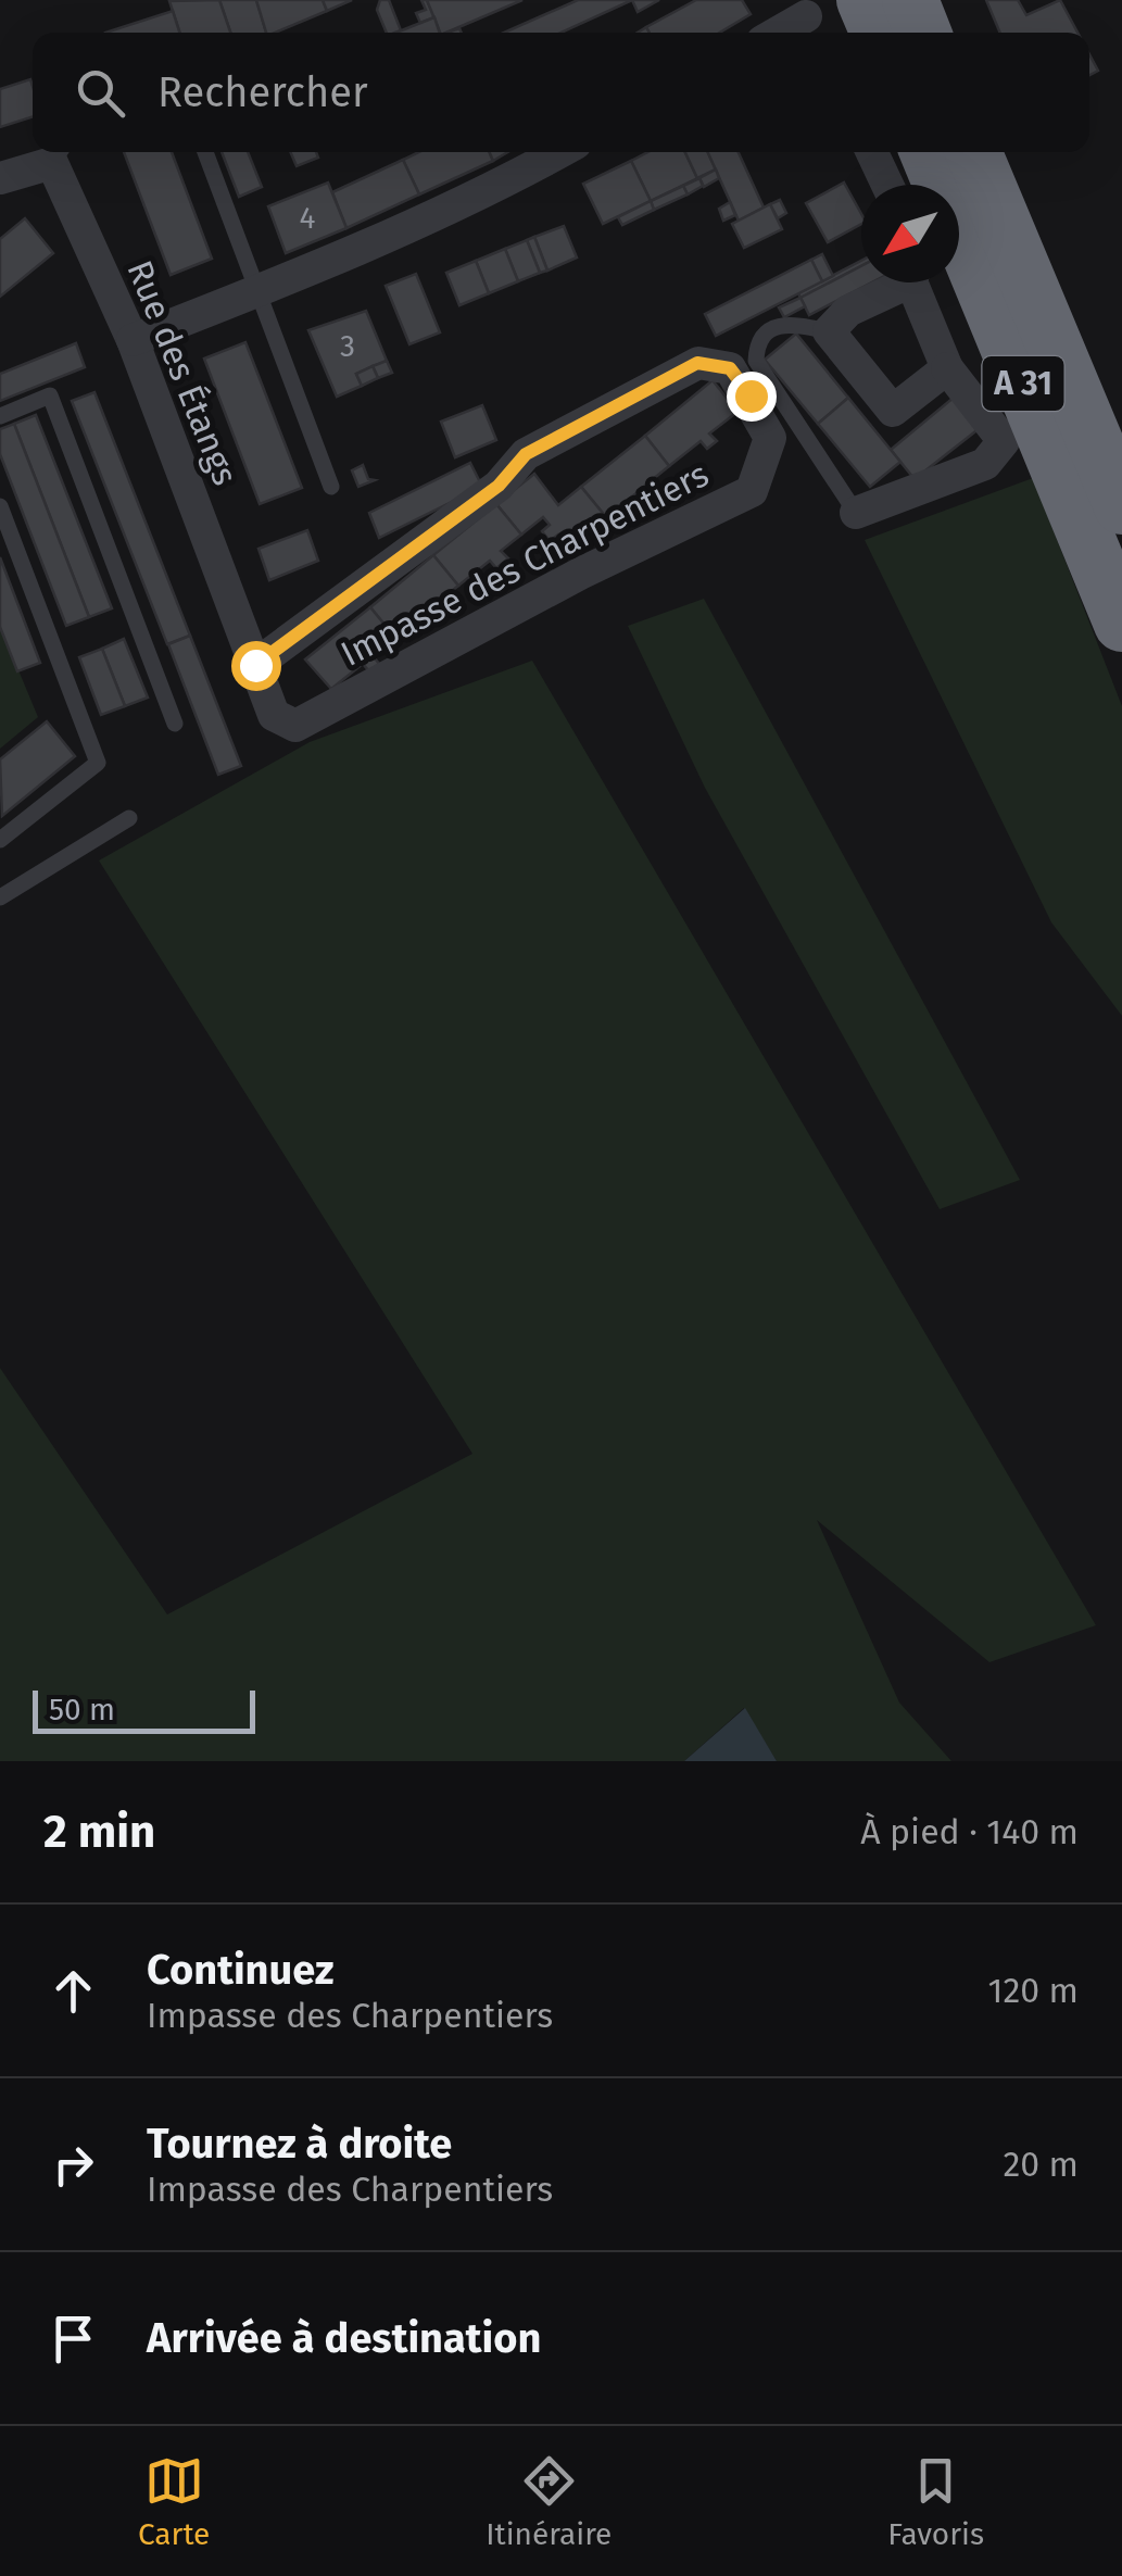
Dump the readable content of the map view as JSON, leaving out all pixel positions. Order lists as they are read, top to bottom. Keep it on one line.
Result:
{"streets":{"highway":["A 31"],"street":["Rue des Étangs","Impasse des Charpentiers"]},"crossings":[["Rue des Étangs","Impasse des Charpentiers"]],"house_numbers":["4","3"],"scale_bar":"50 m","north":"bottom left","page":{"search":"Rechercher","scale":"50 m","heading":["2 min","À pied · 140 m"],"list":[["Continuez","Impasse des Charpentiers","120 m"],["Tournez à droite","Impasse des Charpentiers","20 m"],"Arrivée à destination"],"nav":["Carte","Itinéraire","Favoris"]}}
